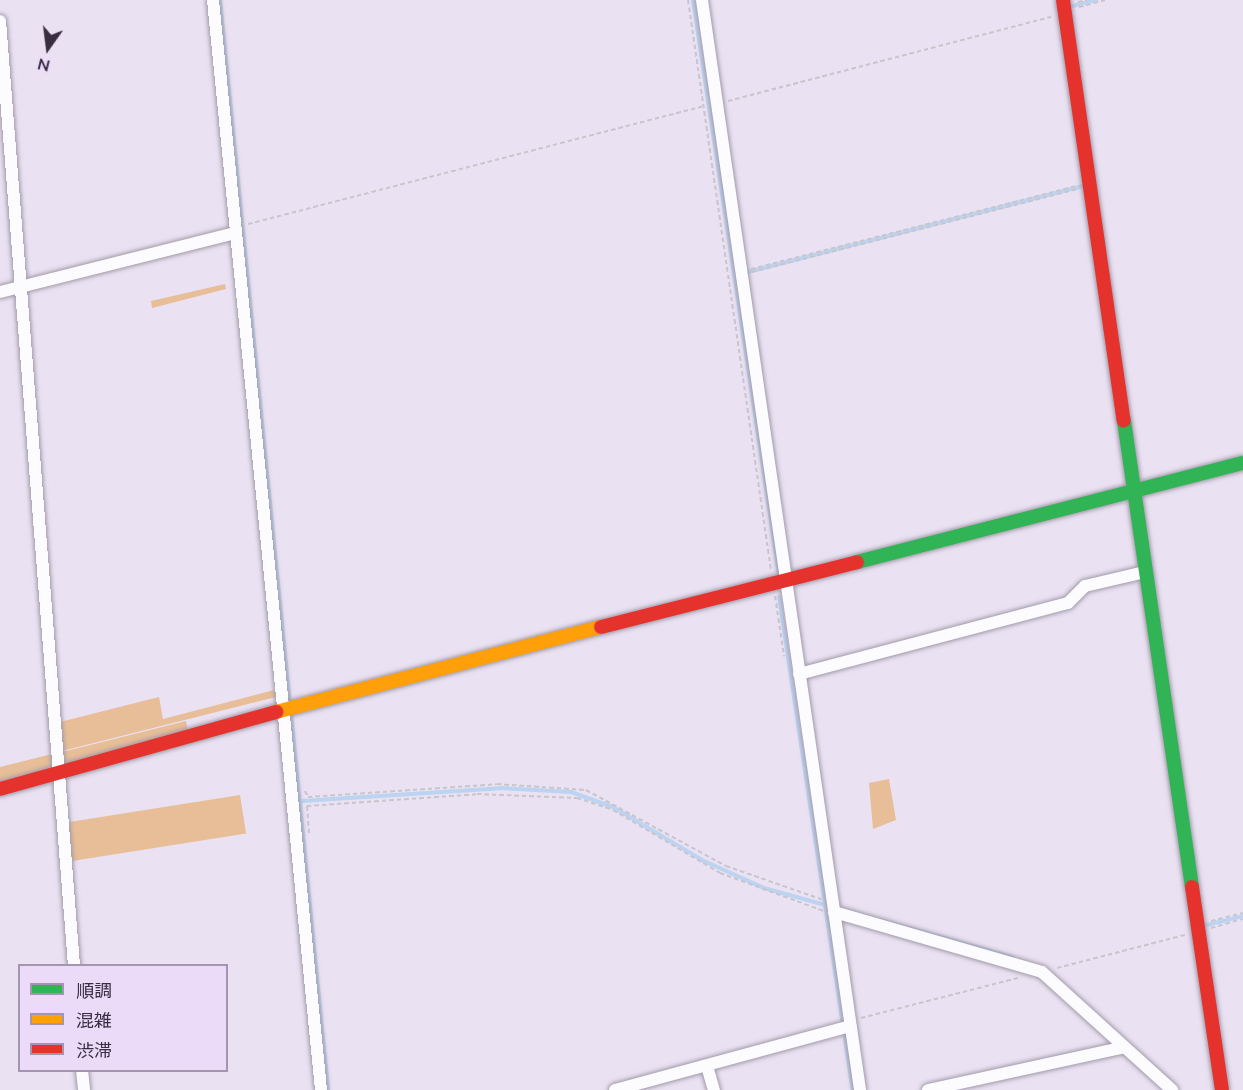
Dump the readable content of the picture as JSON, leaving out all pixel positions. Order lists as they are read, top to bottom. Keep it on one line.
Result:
{"legend":["順調","混雑","渋滞"],"north":"bottom"}
